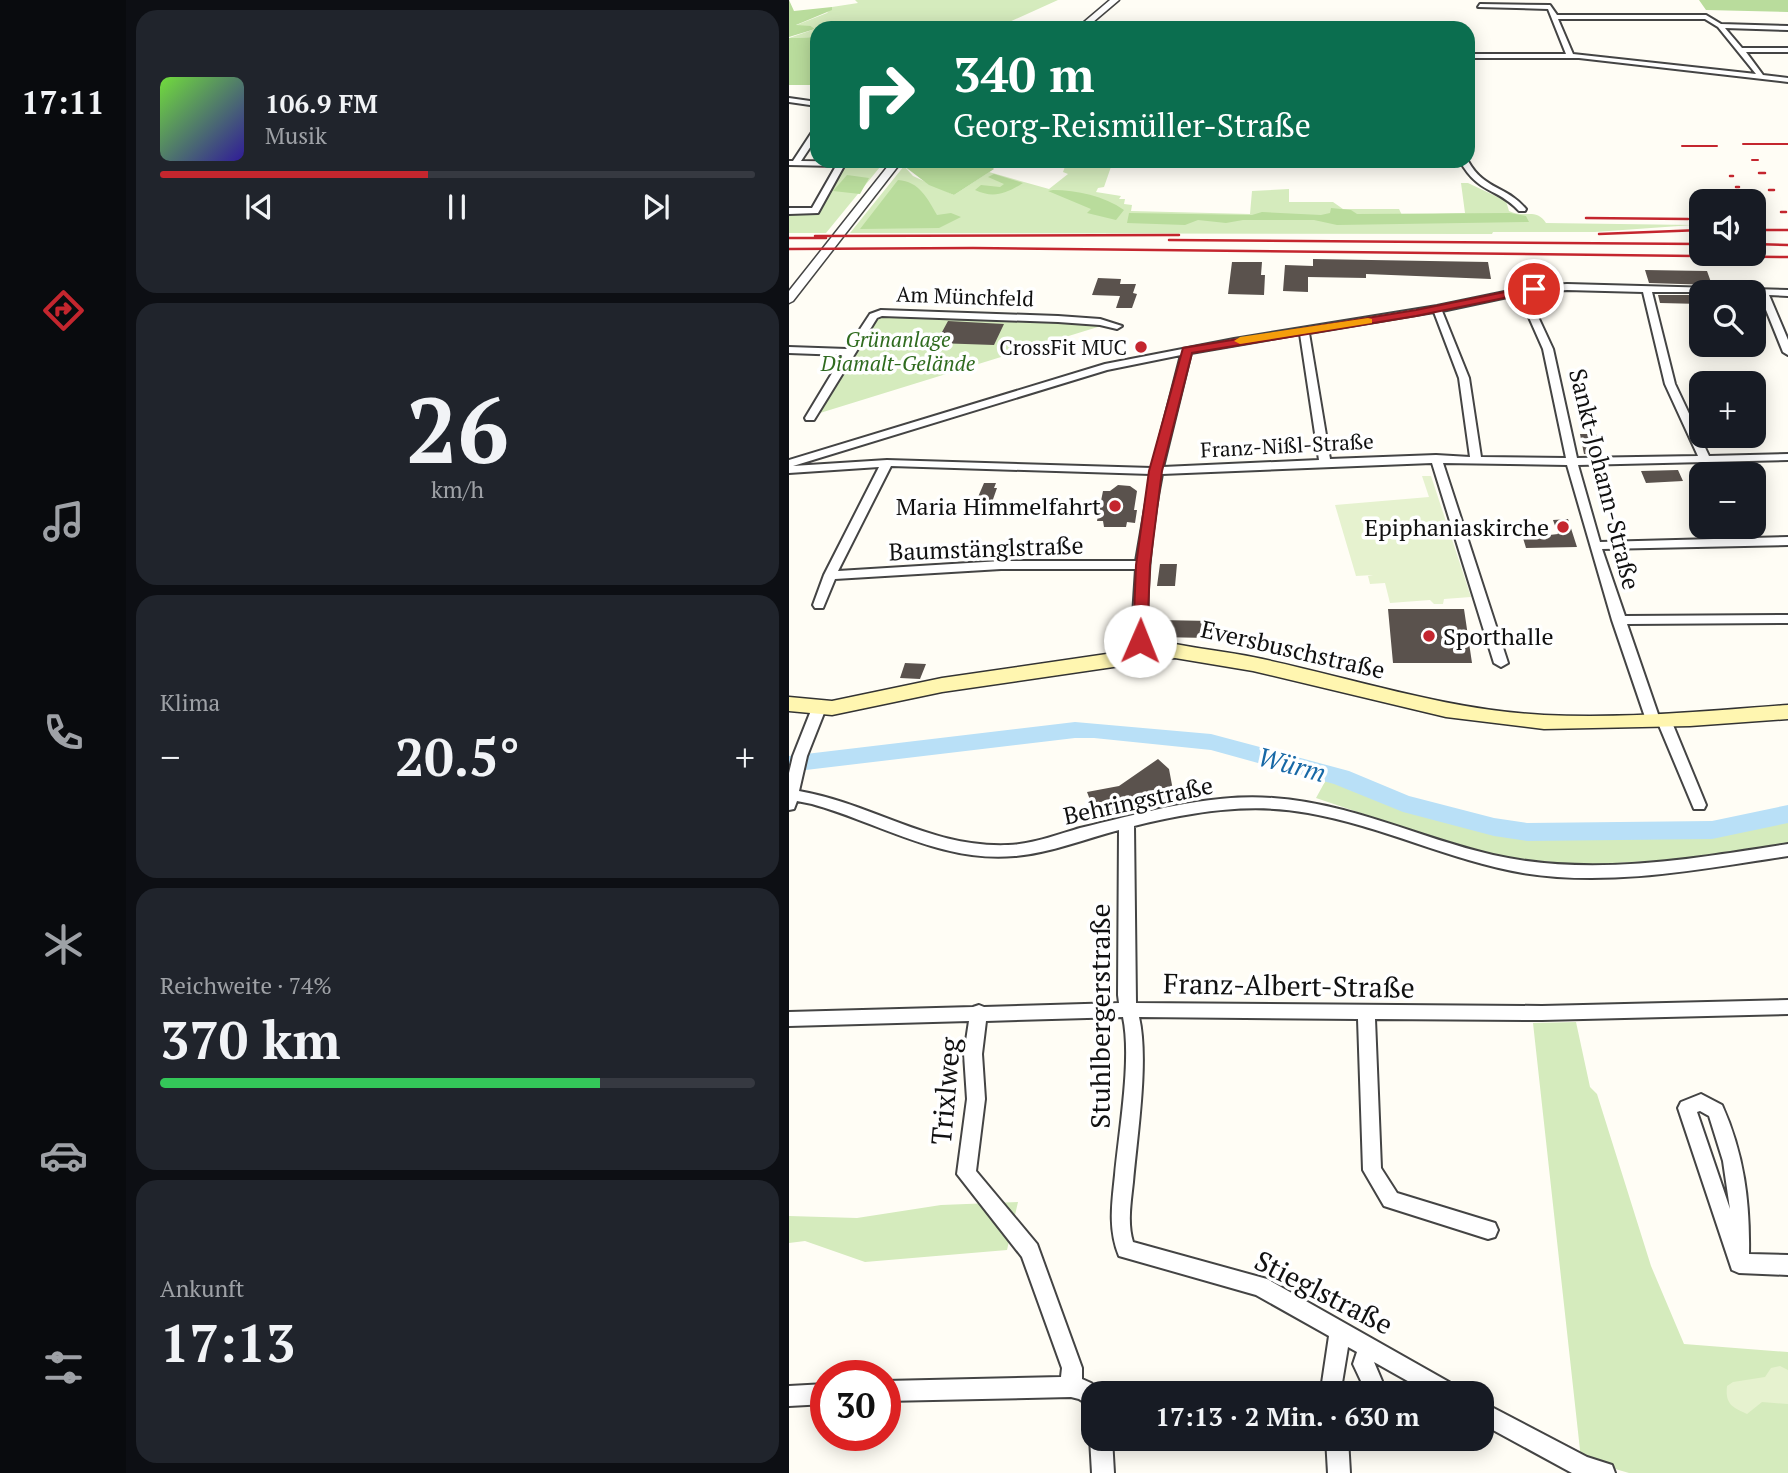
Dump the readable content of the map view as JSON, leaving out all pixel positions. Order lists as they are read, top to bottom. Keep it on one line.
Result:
{"streets":{"main road":["Eversbuschstraße"],"street":["Am Münchfeld","Franz-Nißl-Straße","Sankt-Johann-Straße","Baumstänglstraße","Behringstraße","Franz-Albert-Straße","Stuhlbergerstraße","Trixlweg","Stieglstraße"]},"crossings":[["Franz-Nißl-Straße","Sankt-Johann-Straße"],["Sankt-Johann-Straße","Eversbuschstraße"],["Behringstraße","Stuhlbergerstraße"],["Franz-Albert-Straße","Stuhlbergerstraße"],["Franz-Albert-Straße","Trixlweg"],["Stuhlbergerstraße","Stieglstraße"]],"water":["Würm"],"parks":["Grünanlage Diamalt-Gelände"],"places":["CrossFit MUC","Maria Himmelfahrt","Epiphaniaskirche","Sporthalle"],"page":{"tabs":"17:11","turn":["340 m","Georg-Reismüller-Straße"],"song":["106.9 FM","Musik"],"map_buttons":["+","−"],"tile":[["26","km/h"],"Klima",["Reichweite · 74%","370 km"],["Ankunft","17:13"]],"heat":["−","20.5°","+"],"limit":"30","trip":"17:13 · 2 Min. · 630 m"}}
